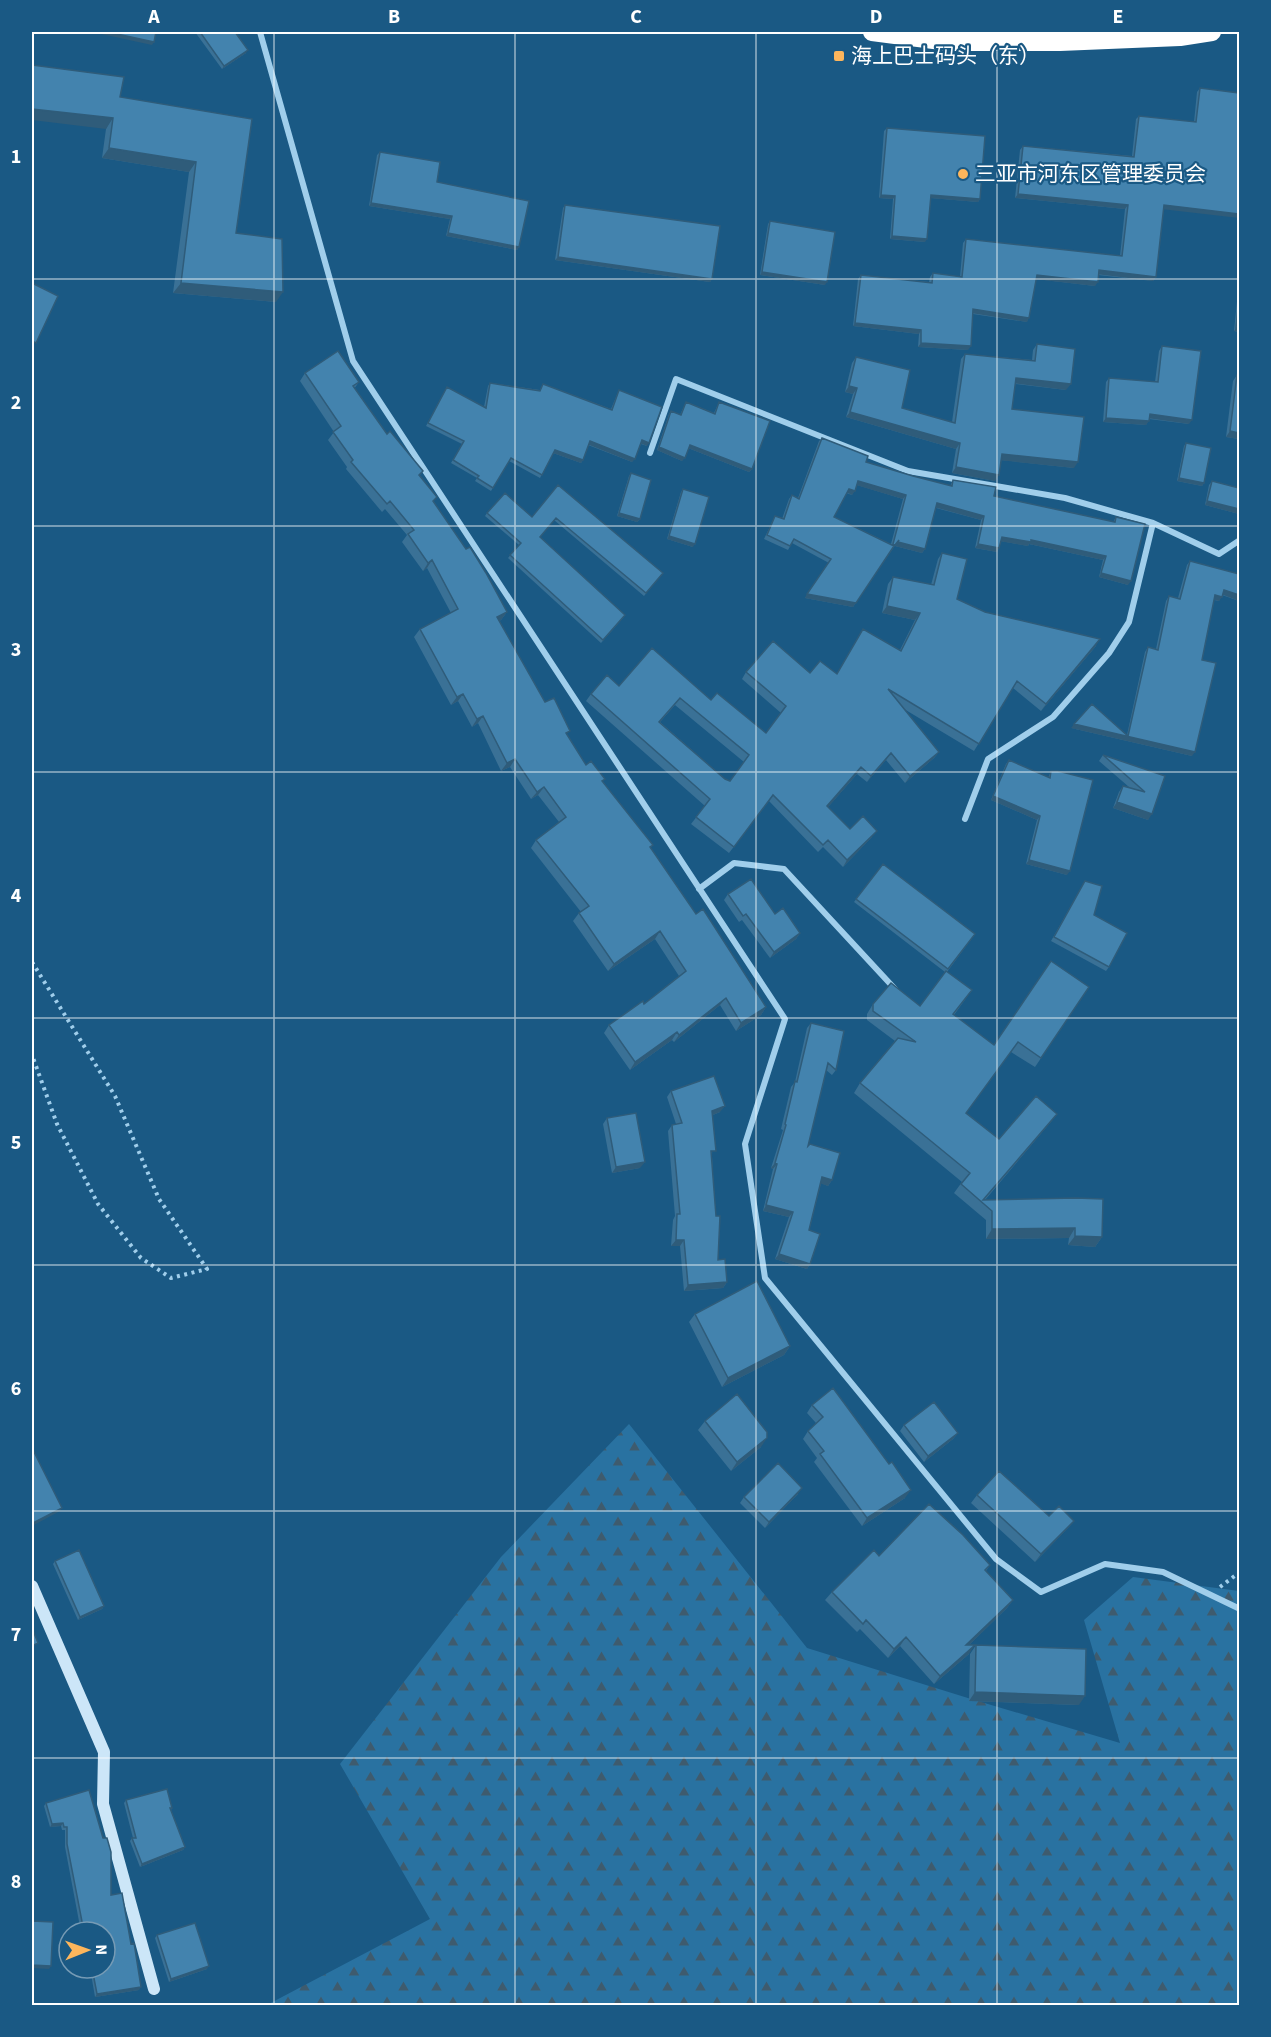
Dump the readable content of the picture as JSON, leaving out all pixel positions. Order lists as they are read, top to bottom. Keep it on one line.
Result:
{"places":{"transit":["海上巴士码头（东）"],"other":["三亚市河东区管理委员会"]},"north":"right","grid":{"columns":["A","B","C","D","E"],"rows":["1","2","3","4","5","6","7","8"]}}
